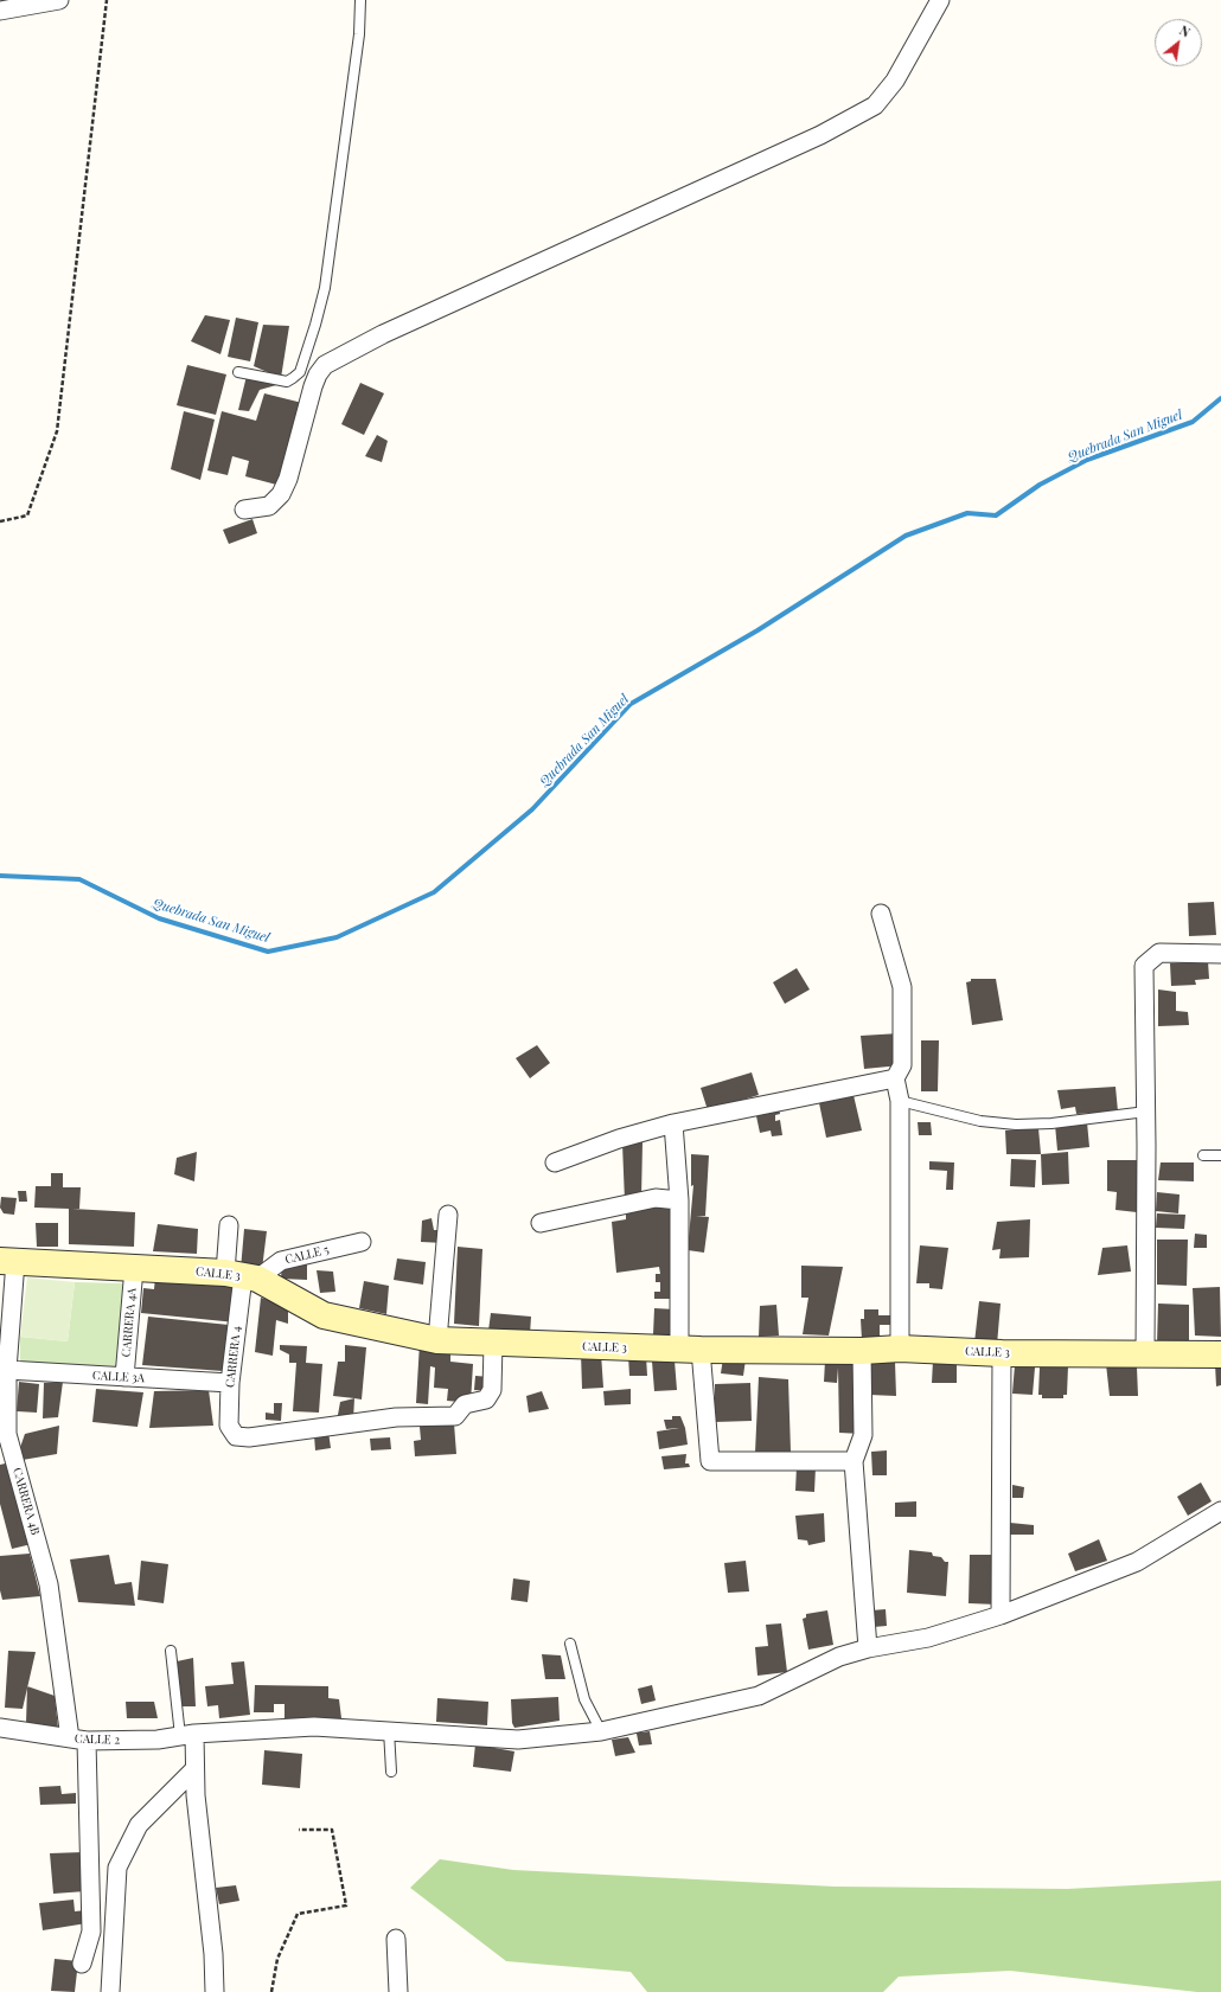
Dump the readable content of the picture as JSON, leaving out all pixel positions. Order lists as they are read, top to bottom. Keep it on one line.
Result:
{"streets":{"street":["CALLE 5","CALLE 3","CARRERA 4A","CARRERA 4","CALLE 3A","CARRERA 4B","CALLE 2"]},"crossings":[["CALLE 5","CALLE 3"],["CALLE 5","CARRERA 4"],["CALLE 3","CARRERA 4A"],["CALLE 3","CARRERA 4"],["CALLE 3","CARRERA 4B"],["CARRERA 4A","CALLE 3A"],["CARRERA 4","CALLE 3A"],["CALLE 3A","CARRERA 4B"],["CARRERA 4B","CALLE 2"]],"water":["Quebrada San Miguel"],"north":"top right"}
